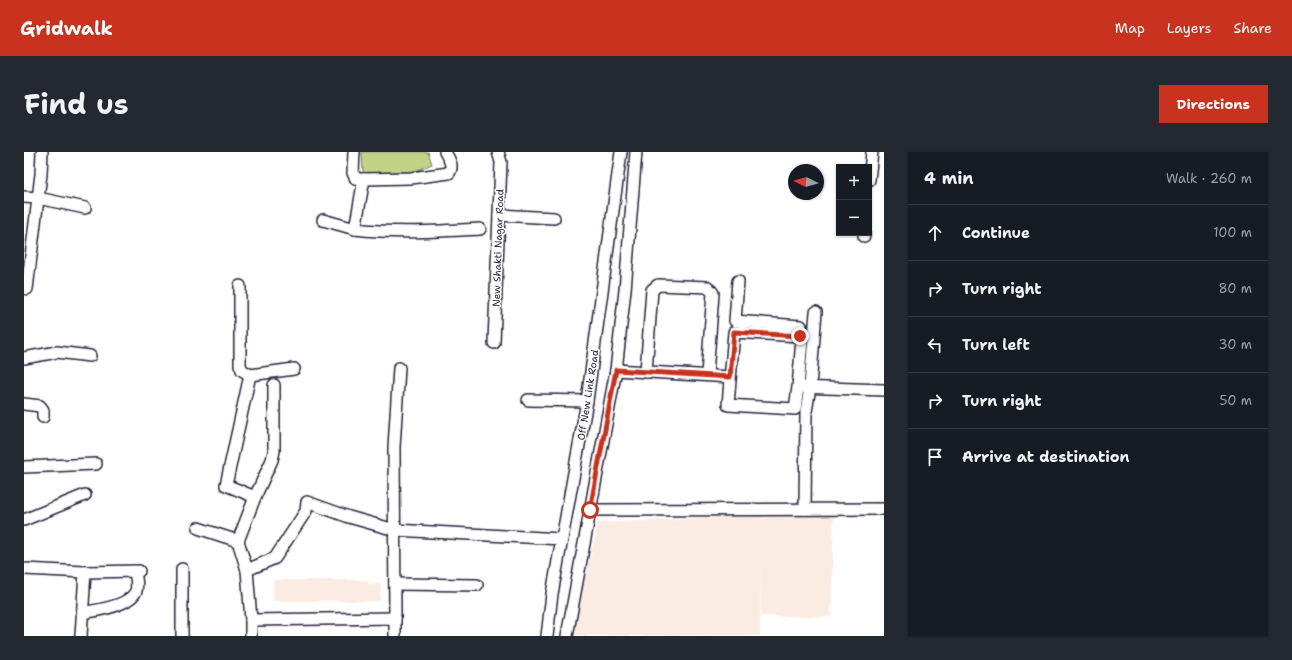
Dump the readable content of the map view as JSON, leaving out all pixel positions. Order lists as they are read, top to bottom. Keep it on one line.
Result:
{"streets":{"street":["New Shakti Nagar Road","Off New Link Road"]},"north":"left","page":{"header":"Gridwalk","nav":["Map","Layers","Share"],"title":"Find us","buttons":"Directions","heading":["4 min","Walk · 260 m"],"map_buttons":["+","−"],"list":[["Continue","100 m"],["Turn right","80 m"],["Turn left","30 m"],["Turn right","50 m"],"Arrive at destination"]}}
